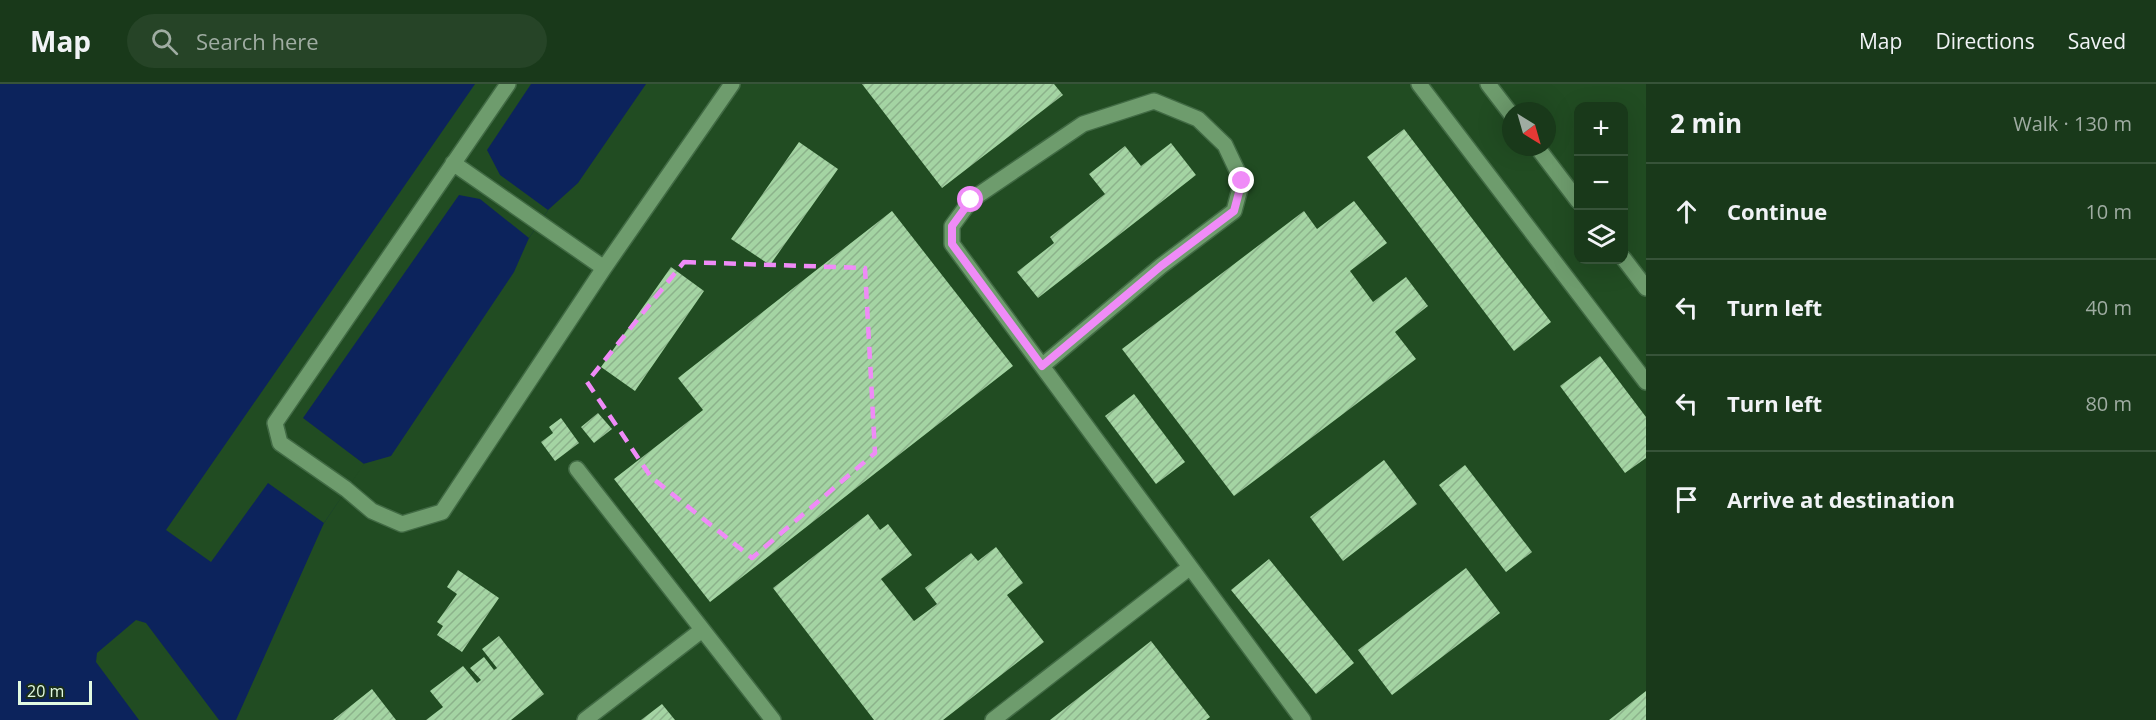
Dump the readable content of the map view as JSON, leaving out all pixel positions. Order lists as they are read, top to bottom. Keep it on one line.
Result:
{"scale_bar":"20 m","north":"bottom right","page":{"header":"Map","search":"Search here","nav":["Map","Directions","Saved"],"heading":["2 min","Walk · 130 m"],"map_buttons":["+","−"],"list":[["Continue","10 m"],["Turn left","40 m"],["Turn left","80 m"],"Arrive at destination"],"scale":"20 m"}}
